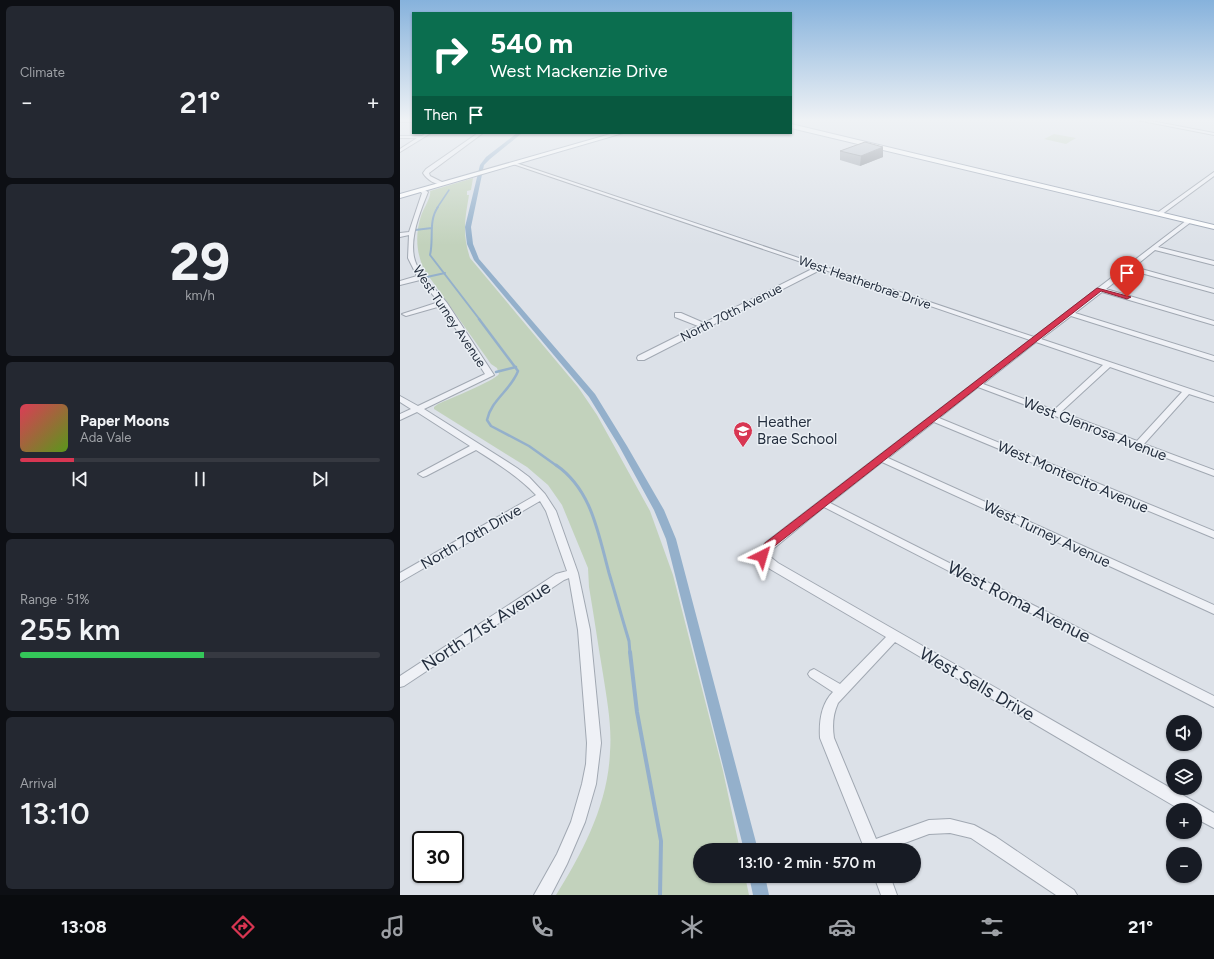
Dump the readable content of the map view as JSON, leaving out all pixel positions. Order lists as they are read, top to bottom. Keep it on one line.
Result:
{"streets":{"street":["West Heatherbrae Drive","North 70th Avenue","West Turney Avenue","West Glenrosa Avenue","West Montecito Avenue","North 70th Drive","West Roma Avenue","North 71st Avenue","West Sells Drive"]},"crossings":[["West Heatherbrae Drive","North 70th Avenue"],["West Roma Avenue","West Sells Drive"]],"places":{"school or university":["Heather Brae School"]},"page":{"tile":["Climate",["29","km/h"],["Range · 51%","255 km"],["Arrival","13:10"]],"turn":["540 m","West Mackenzie Drive"],"heat":["−","21°","+"],"then":"Then","song":["Paper Moons","Ada Vale"],"map_buttons":["+","−"],"limit":"30","trip":"13:10 · 2 min · 570 m","tabs":["13:08","21°"]}}
